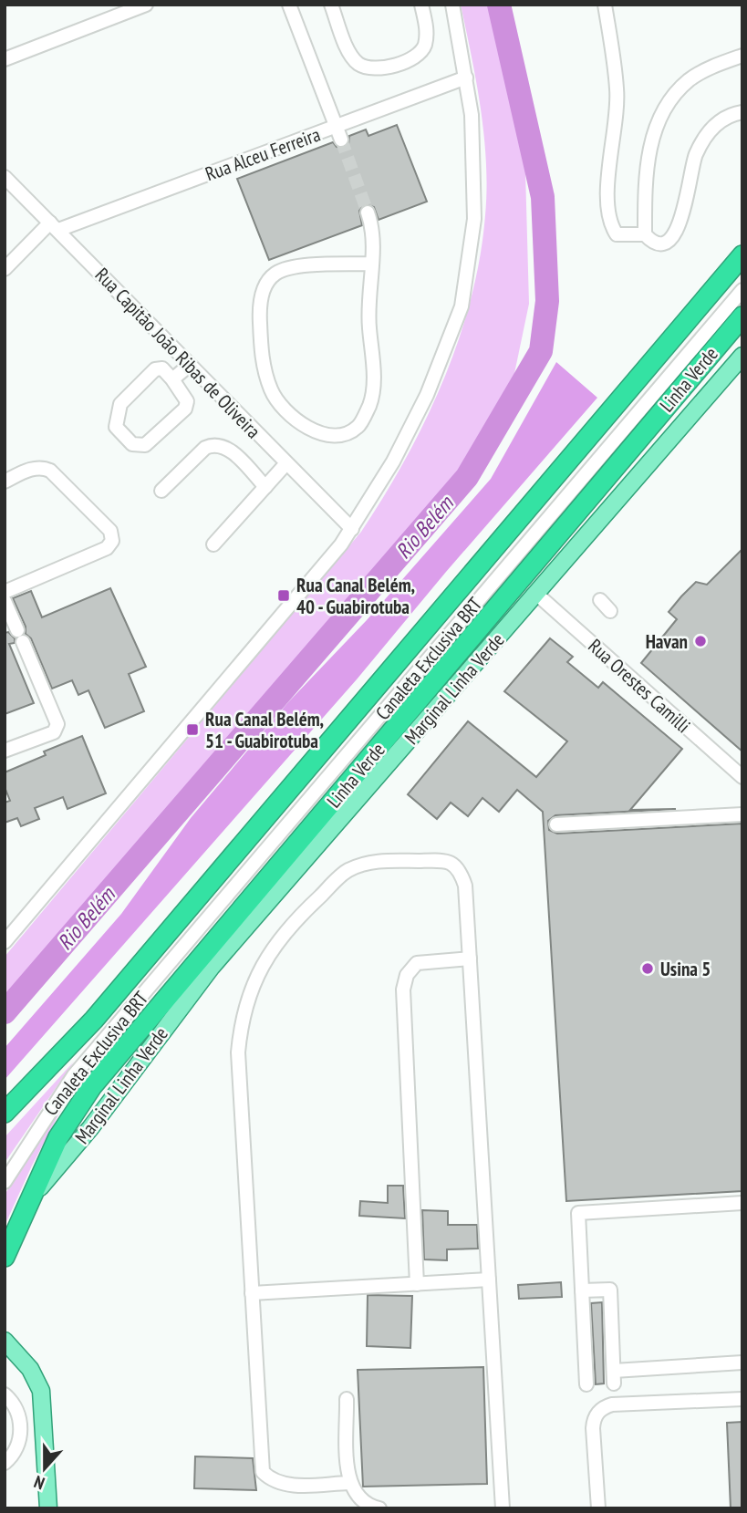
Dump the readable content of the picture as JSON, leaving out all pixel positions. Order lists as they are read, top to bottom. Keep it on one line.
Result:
{"streets":{"highway":["Linha Verde"],"main road":["Marginal Linha Verde"],"street":["Rua Alceu Ferreira","Rua Capitão João Ribas de Oliveira","Canaleta Exclusiva BRT","Rua Orestes Camilli"]},"crossings":[["Rua Alceu Ferreira","Rua Capitão João Ribas de Oliveira"],["Linha Verde","Marginal Linha Verde"],["Rua Orestes Camilli","Marginal Linha Verde"]],"water":["Rio Belém"],"places":{"transit":["Rua Canal Belém, 40 - Guabirotuba","Rua Canal Belém, 51 - Guabirotuba"],"other":["Havan","Usina 5"]},"north":"bottom"}
